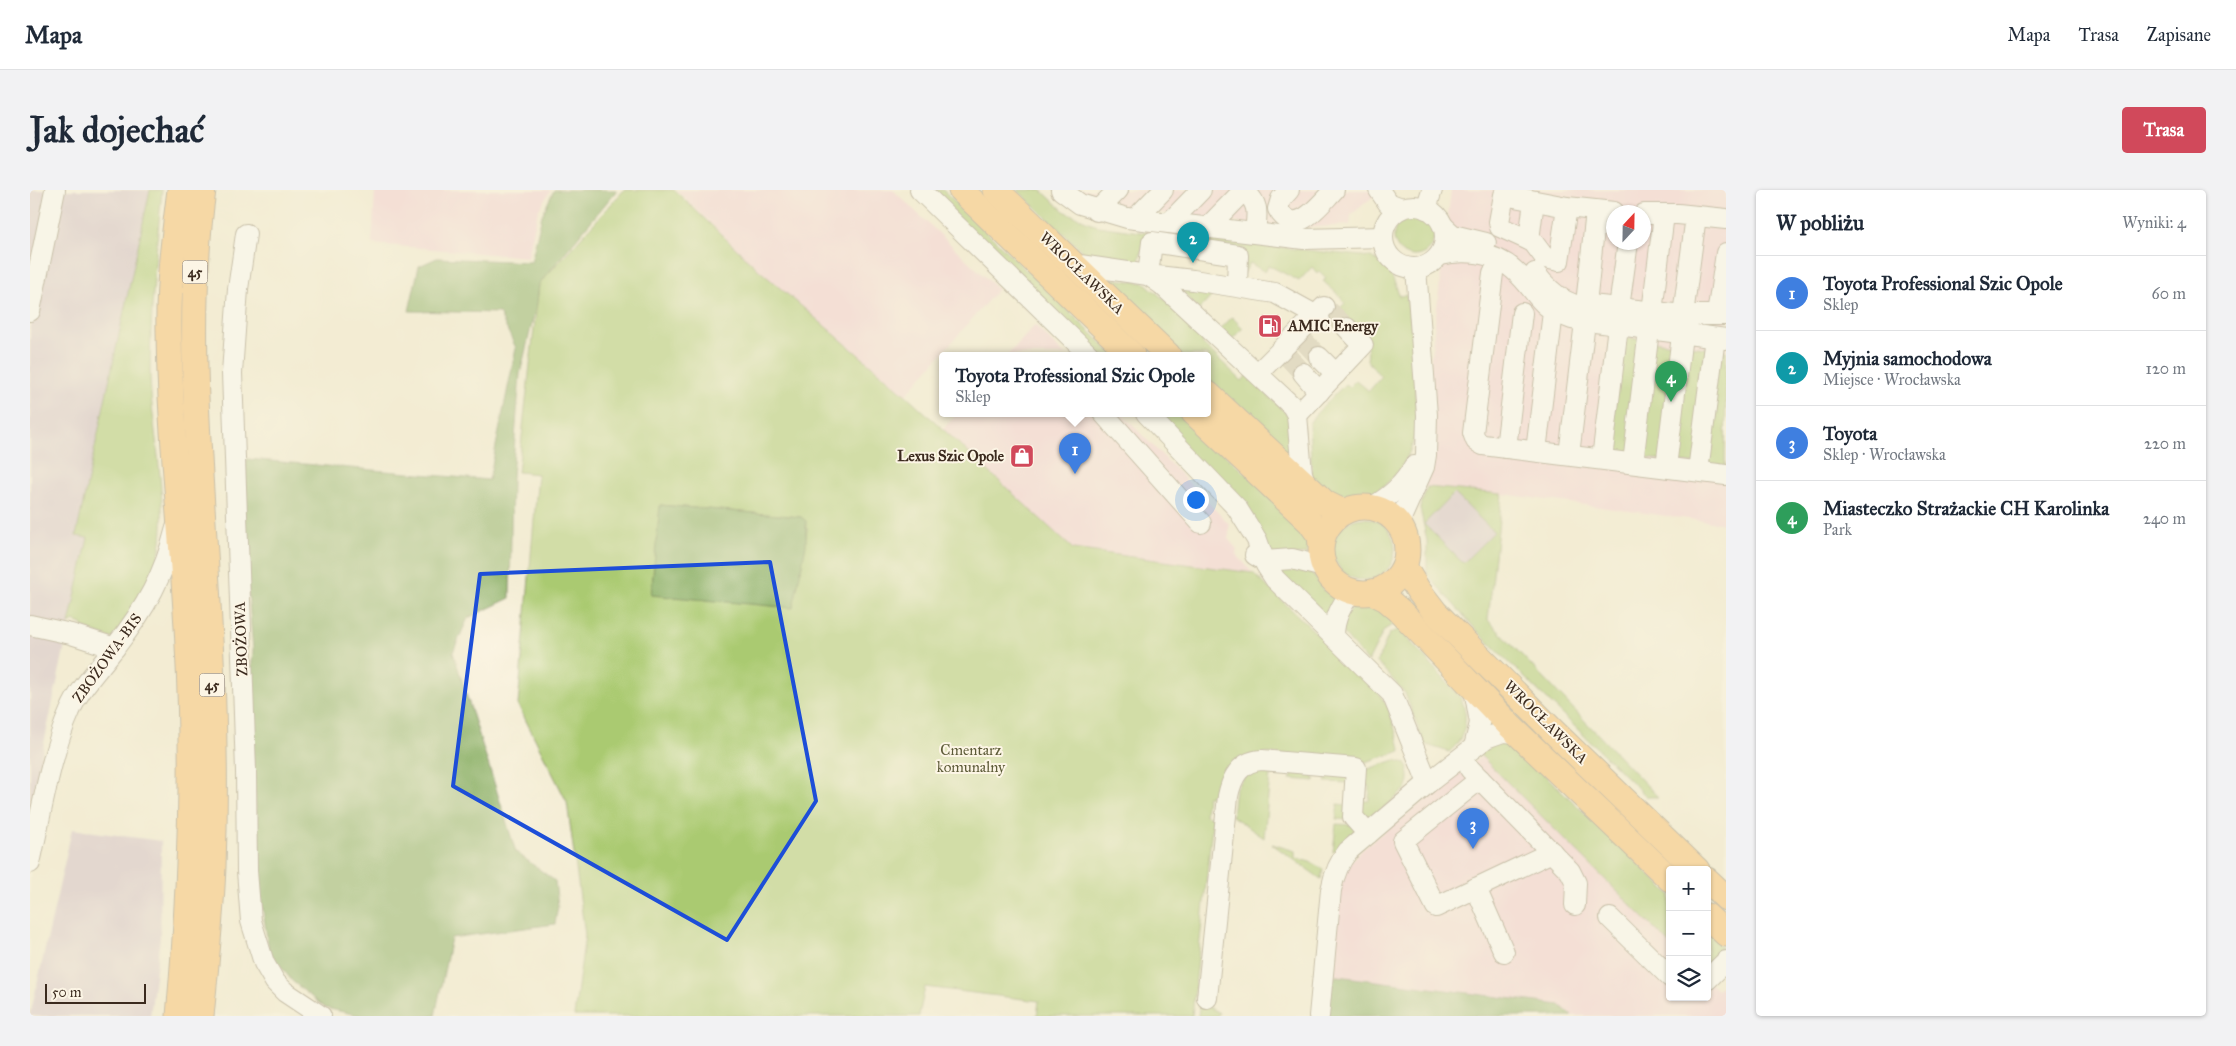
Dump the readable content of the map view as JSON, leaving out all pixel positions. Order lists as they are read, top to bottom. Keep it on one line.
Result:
{"streets":{"main road":["45","WROCŁAWSKA"],"street":["ZBOŻOWA","ZBOŻOWA-BIS"]},"crossings":[["45","ZBOŻOWA-BIS"]],"parks":["Cmentarz komunalny"],"places":{"fuel station":["AMIC Energy"],"shop":["Lexus Szic Opole"]},"scale_bar":"50 m","north":"top","page":{"header":"Mapa","nav":["Mapa","Trasa","Zapisane"],"buttons":"Trasa","title":"Jak dojechać","heading":["W pobliżu","Wyniki: 4"],"pins":["2","4","1","3"],"list":[{"mark":"1","name":"Toyota Professional Szic Opole","note":"Sklep","value":"60 m"},{"mark":"2","name":"Myjnia samochodowa","note":"Miejsce · Wrocławska","value":"120 m"},{"mark":"3","name":"Toyota","note":"Sklep · Wrocławska","value":"220 m"},{"mark":"4","name":"Miasteczko Strażackie CH Karolinka","note":"Park","value":"240 m"}],"popup":["Toyota Professional Szic Opole","Sklep"],"map_buttons":["+","−"],"scale":"50 m"}}
